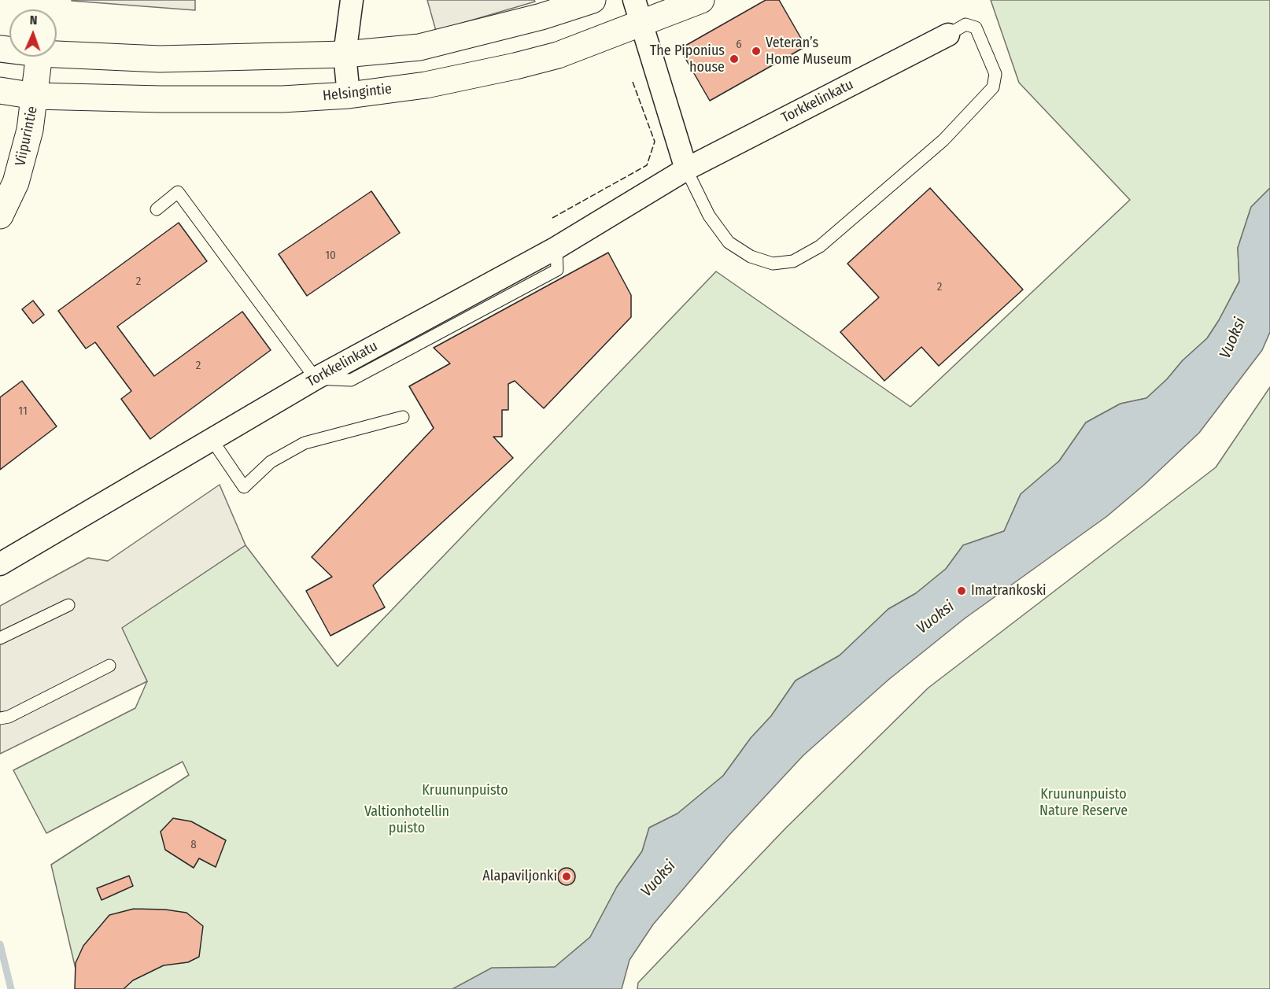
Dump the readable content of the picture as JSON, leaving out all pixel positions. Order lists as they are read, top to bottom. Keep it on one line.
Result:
{"streets":{"main road":["Helsingintie","Viipurintie"],"street":["Torkkelinkatu"]},"crossings":[["Helsingintie","Viipurintie"]],"water":["Vuoksi"],"parks":["Kruununpuisto","Kruununpuisto Nature Reserve","Valtionhotellin puisto"],"places":["Veteran’s Home Museum","The Piponius house","Imatrankoski","Alapaviljonki"],"house_numbers":["6","10","2","2","2","11","8"],"north":"top"}
